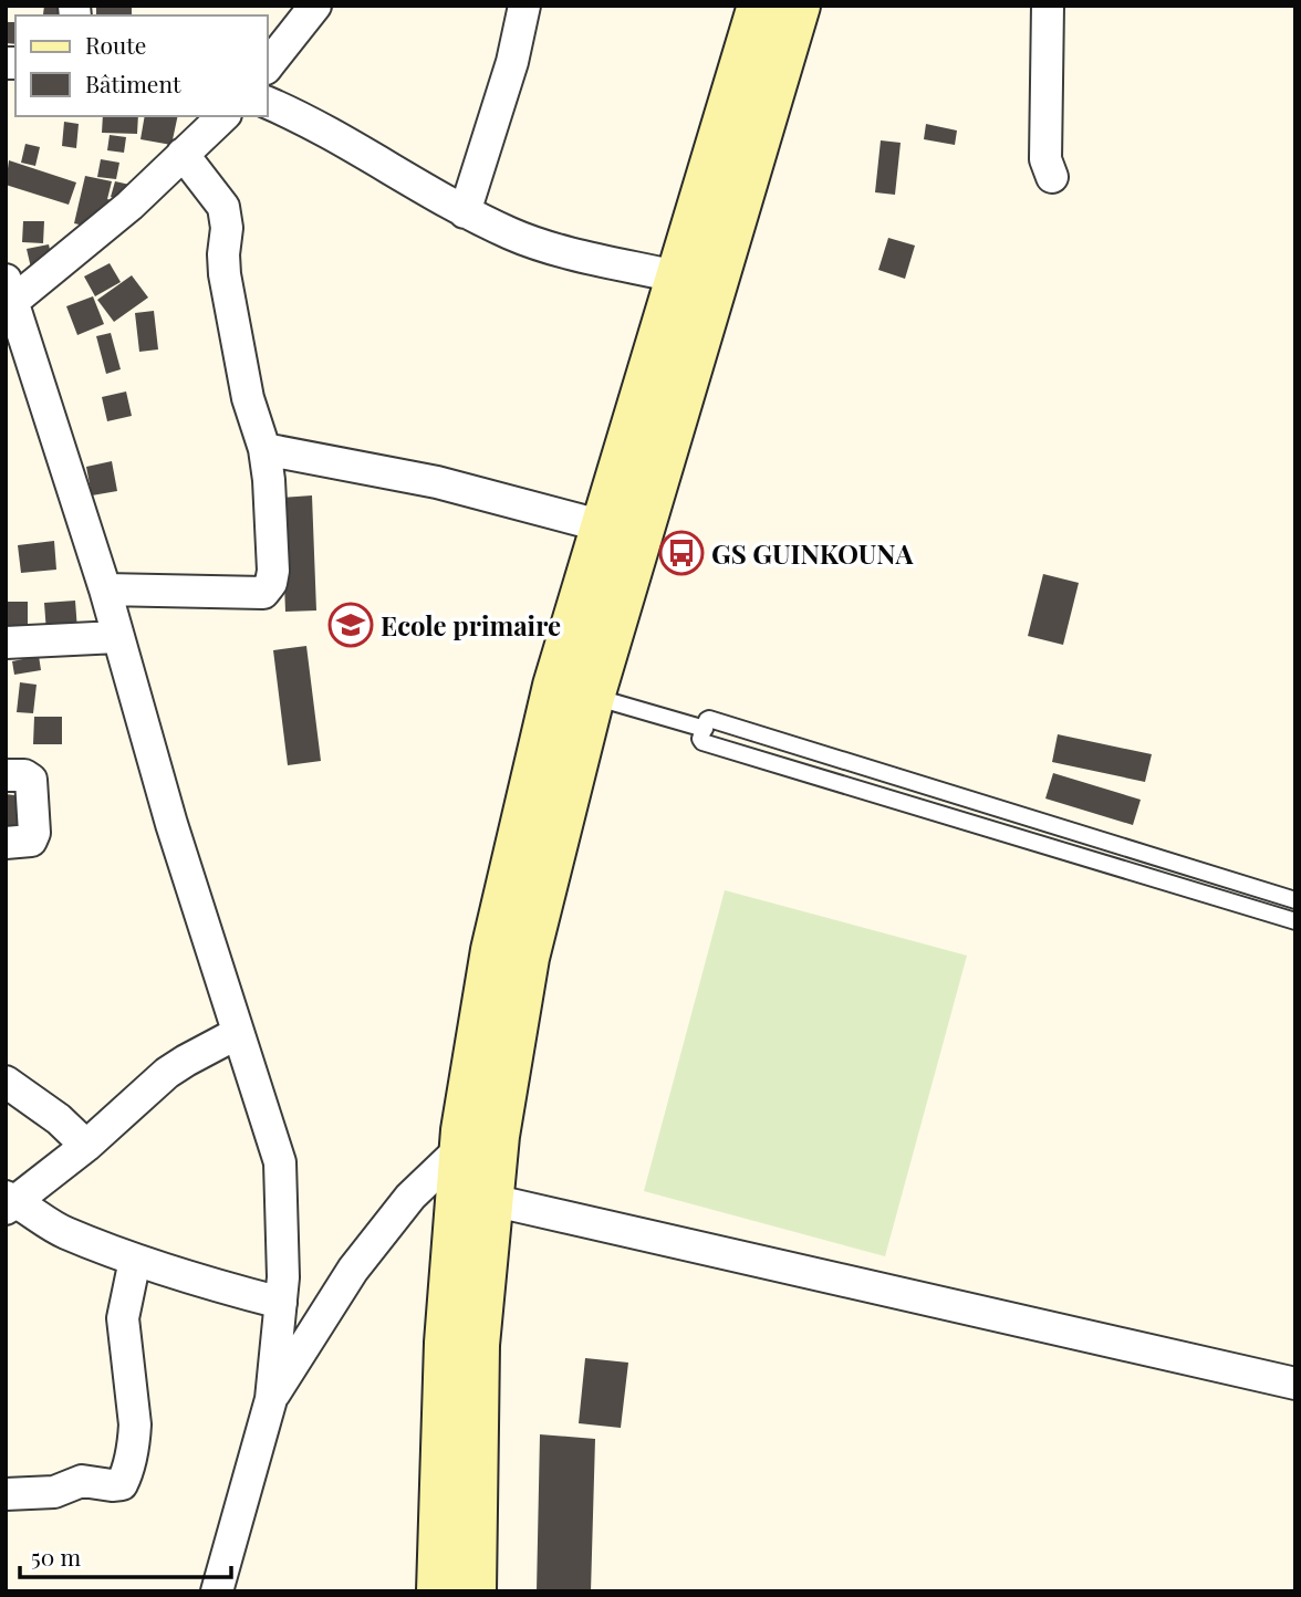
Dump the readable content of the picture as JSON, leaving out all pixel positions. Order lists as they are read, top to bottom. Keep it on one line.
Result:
{"places":{"bus stop":["GS GUINKOUNA"],"school or university":["Ecole primaire"]},"legend":["Route","Bâtiment"],"scale_bar":"50 m"}
